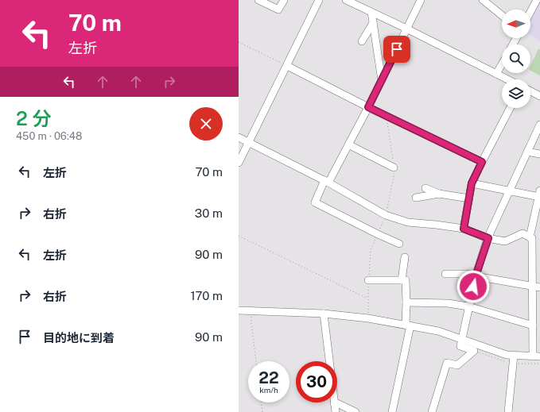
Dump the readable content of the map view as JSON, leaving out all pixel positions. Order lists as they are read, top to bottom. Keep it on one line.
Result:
{"north":"left","page":{"turn":["70 m","左折"],"heading":["2 分","450 m · 06:48"],"list":[{"name":"左折","value":"70 m"},{"name":"右折","value":"30 m"},{"name":"左折","value":"90 m"},{"name":"右折","value":"170 m"},{"name":"目的地に到着","value":"90 m"}],"speed":"22 km/h","limit":"30"}}
